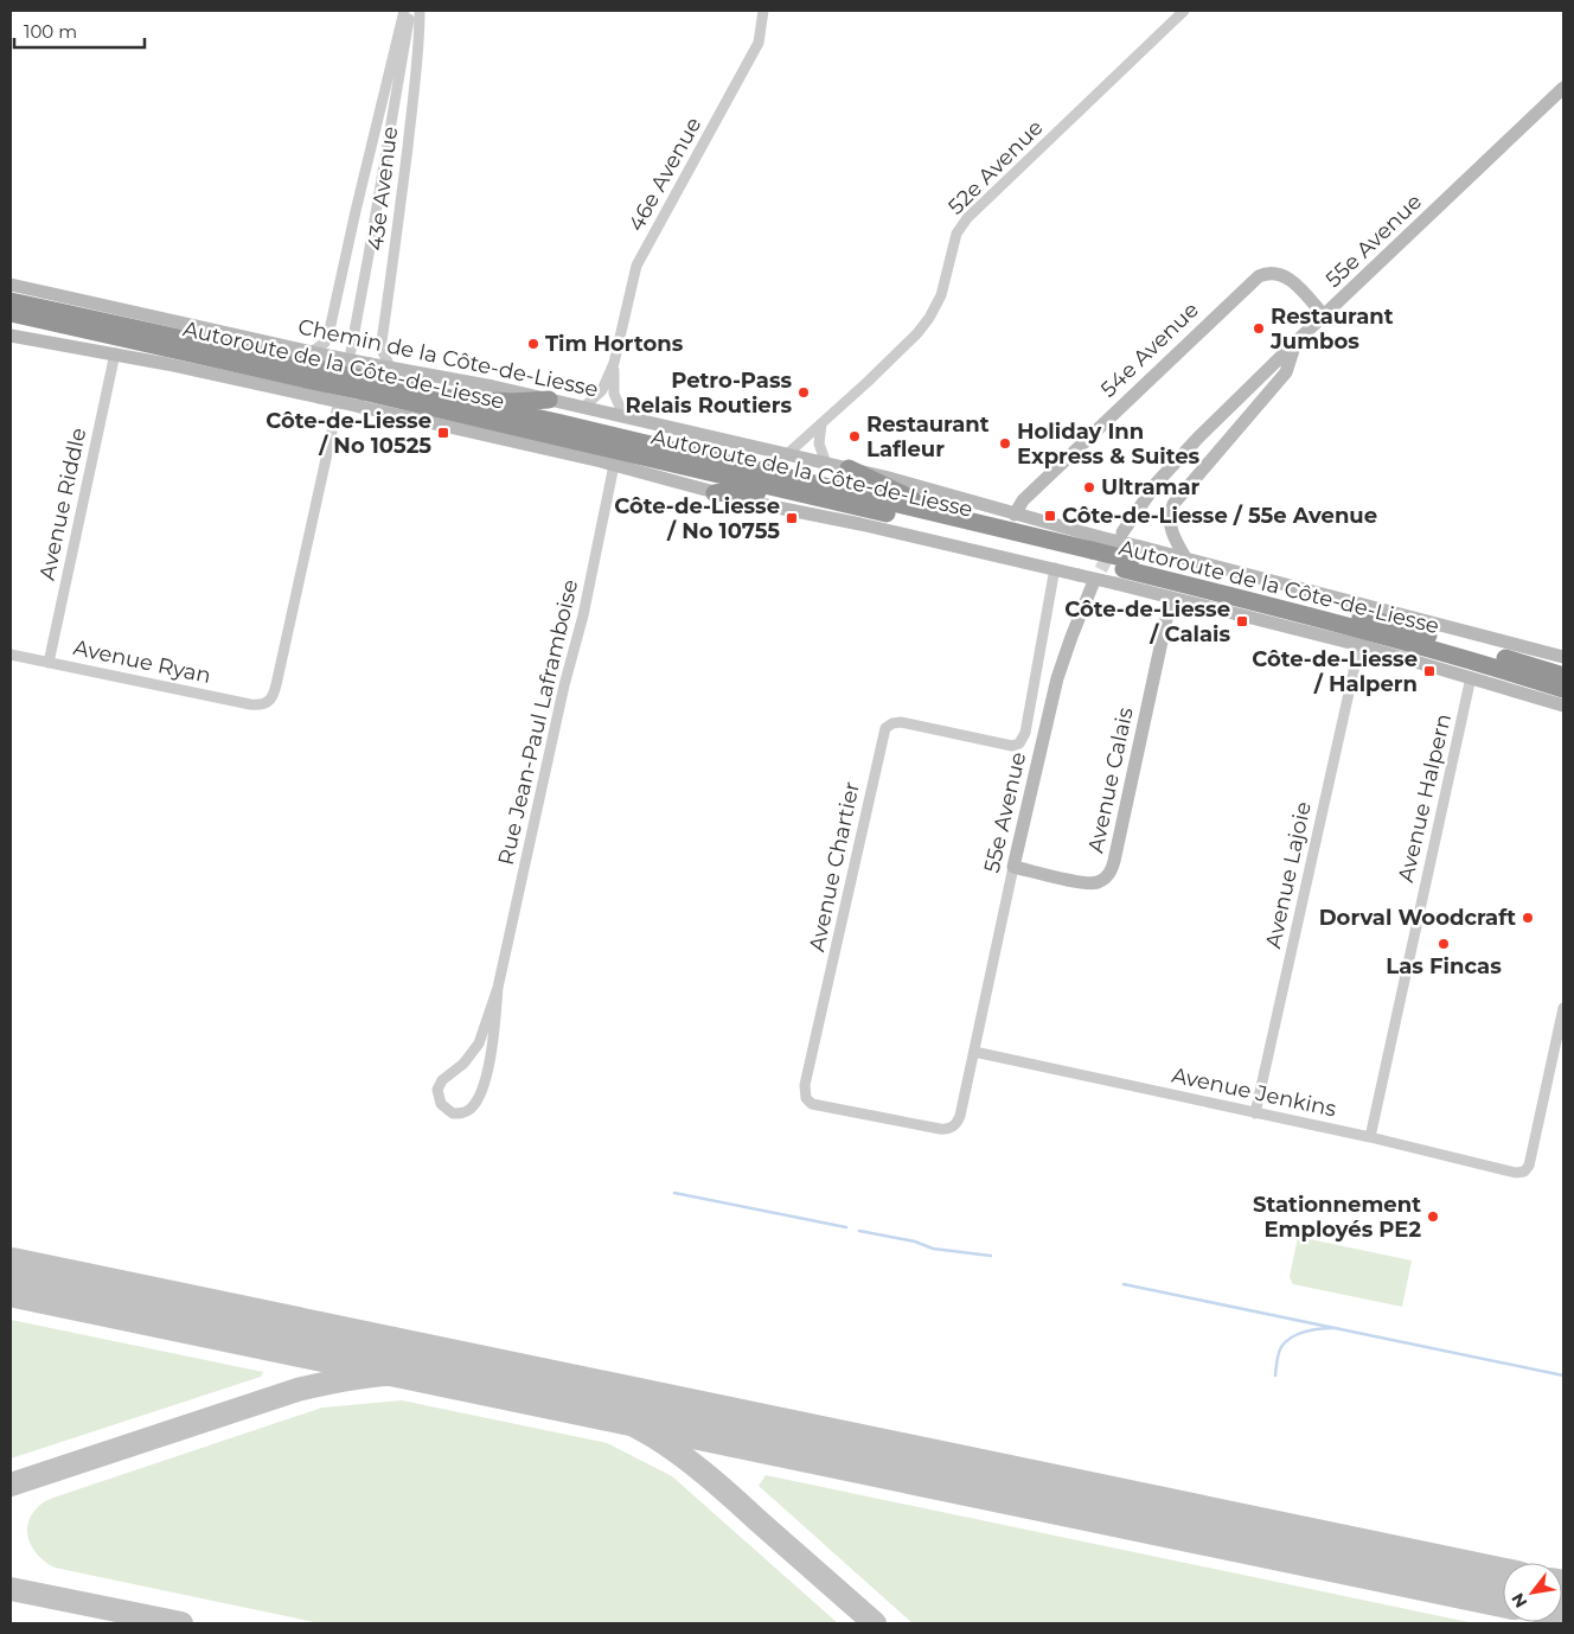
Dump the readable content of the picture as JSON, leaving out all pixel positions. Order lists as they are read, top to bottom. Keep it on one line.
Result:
{"streets":{"highway":["Autoroute de la Côte-de-Liesse"],"main road":["55e Avenue","54e Avenue","Chemin de la Côte-de-Liesse","Avenue Calais"],"street":["52e Avenue","46e Avenue","43e Avenue","Avenue Riddle","Avenue Ryan","Rue Jean-Paul Laframboise","Avenue Halpern","Avenue Chartier","Avenue Lajoie","Avenue Jenkins"]},"crossings":[["52e Avenue","Chemin de la Côte-de-Liesse"],["46e Avenue","Chemin de la Côte-de-Liesse"],["43e Avenue","Chemin de la Côte-de-Liesse"],["55e Avenue","54e Avenue"],["55e Avenue","Avenue Calais"],["55e Avenue","Avenue Chartier"],["55e Avenue","Avenue Jenkins"],["54e Avenue","Chemin de la Côte-de-Liesse"],["Chemin de la Côte-de-Liesse","Autoroute de la Côte-de-Liesse"],["Chemin de la Côte-de-Liesse","Avenue Riddle"],["Chemin de la Côte-de-Liesse","Rue Jean-Paul Laframboise"],["Chemin de la Côte-de-Liesse","Avenue Calais"],["Chemin de la Côte-de-Liesse","Avenue Halpern"],["Chemin de la Côte-de-Liesse","Avenue Chartier"],["Chemin de la Côte-de-Liesse","Avenue Lajoie"],["Avenue Riddle","Avenue Ryan"],["Avenue Halpern","Avenue Jenkins"],["Avenue Chartier","Avenue Jenkins"],["Avenue Lajoie","Avenue Jenkins"]],"places":{"other":["Restaurant Jumbos","Tim Hortons","Petro-Pass Relais Routiers","Restaurant Lafleur","Holiday Inn Express & Suites","Ultramar","Dorval Woodcraft","Las Fincas","Stationnement Employés PE2"],"transit":["Côte-de-Liesse / No 10525","Côte-de-Liesse / 55e Avenue","Côte-de-Liesse / No 10755","Côte-de-Liesse / Calais","Côte-de-Liesse / Halpern"]},"scale_bar":"100 m","north":"bottom left"}
